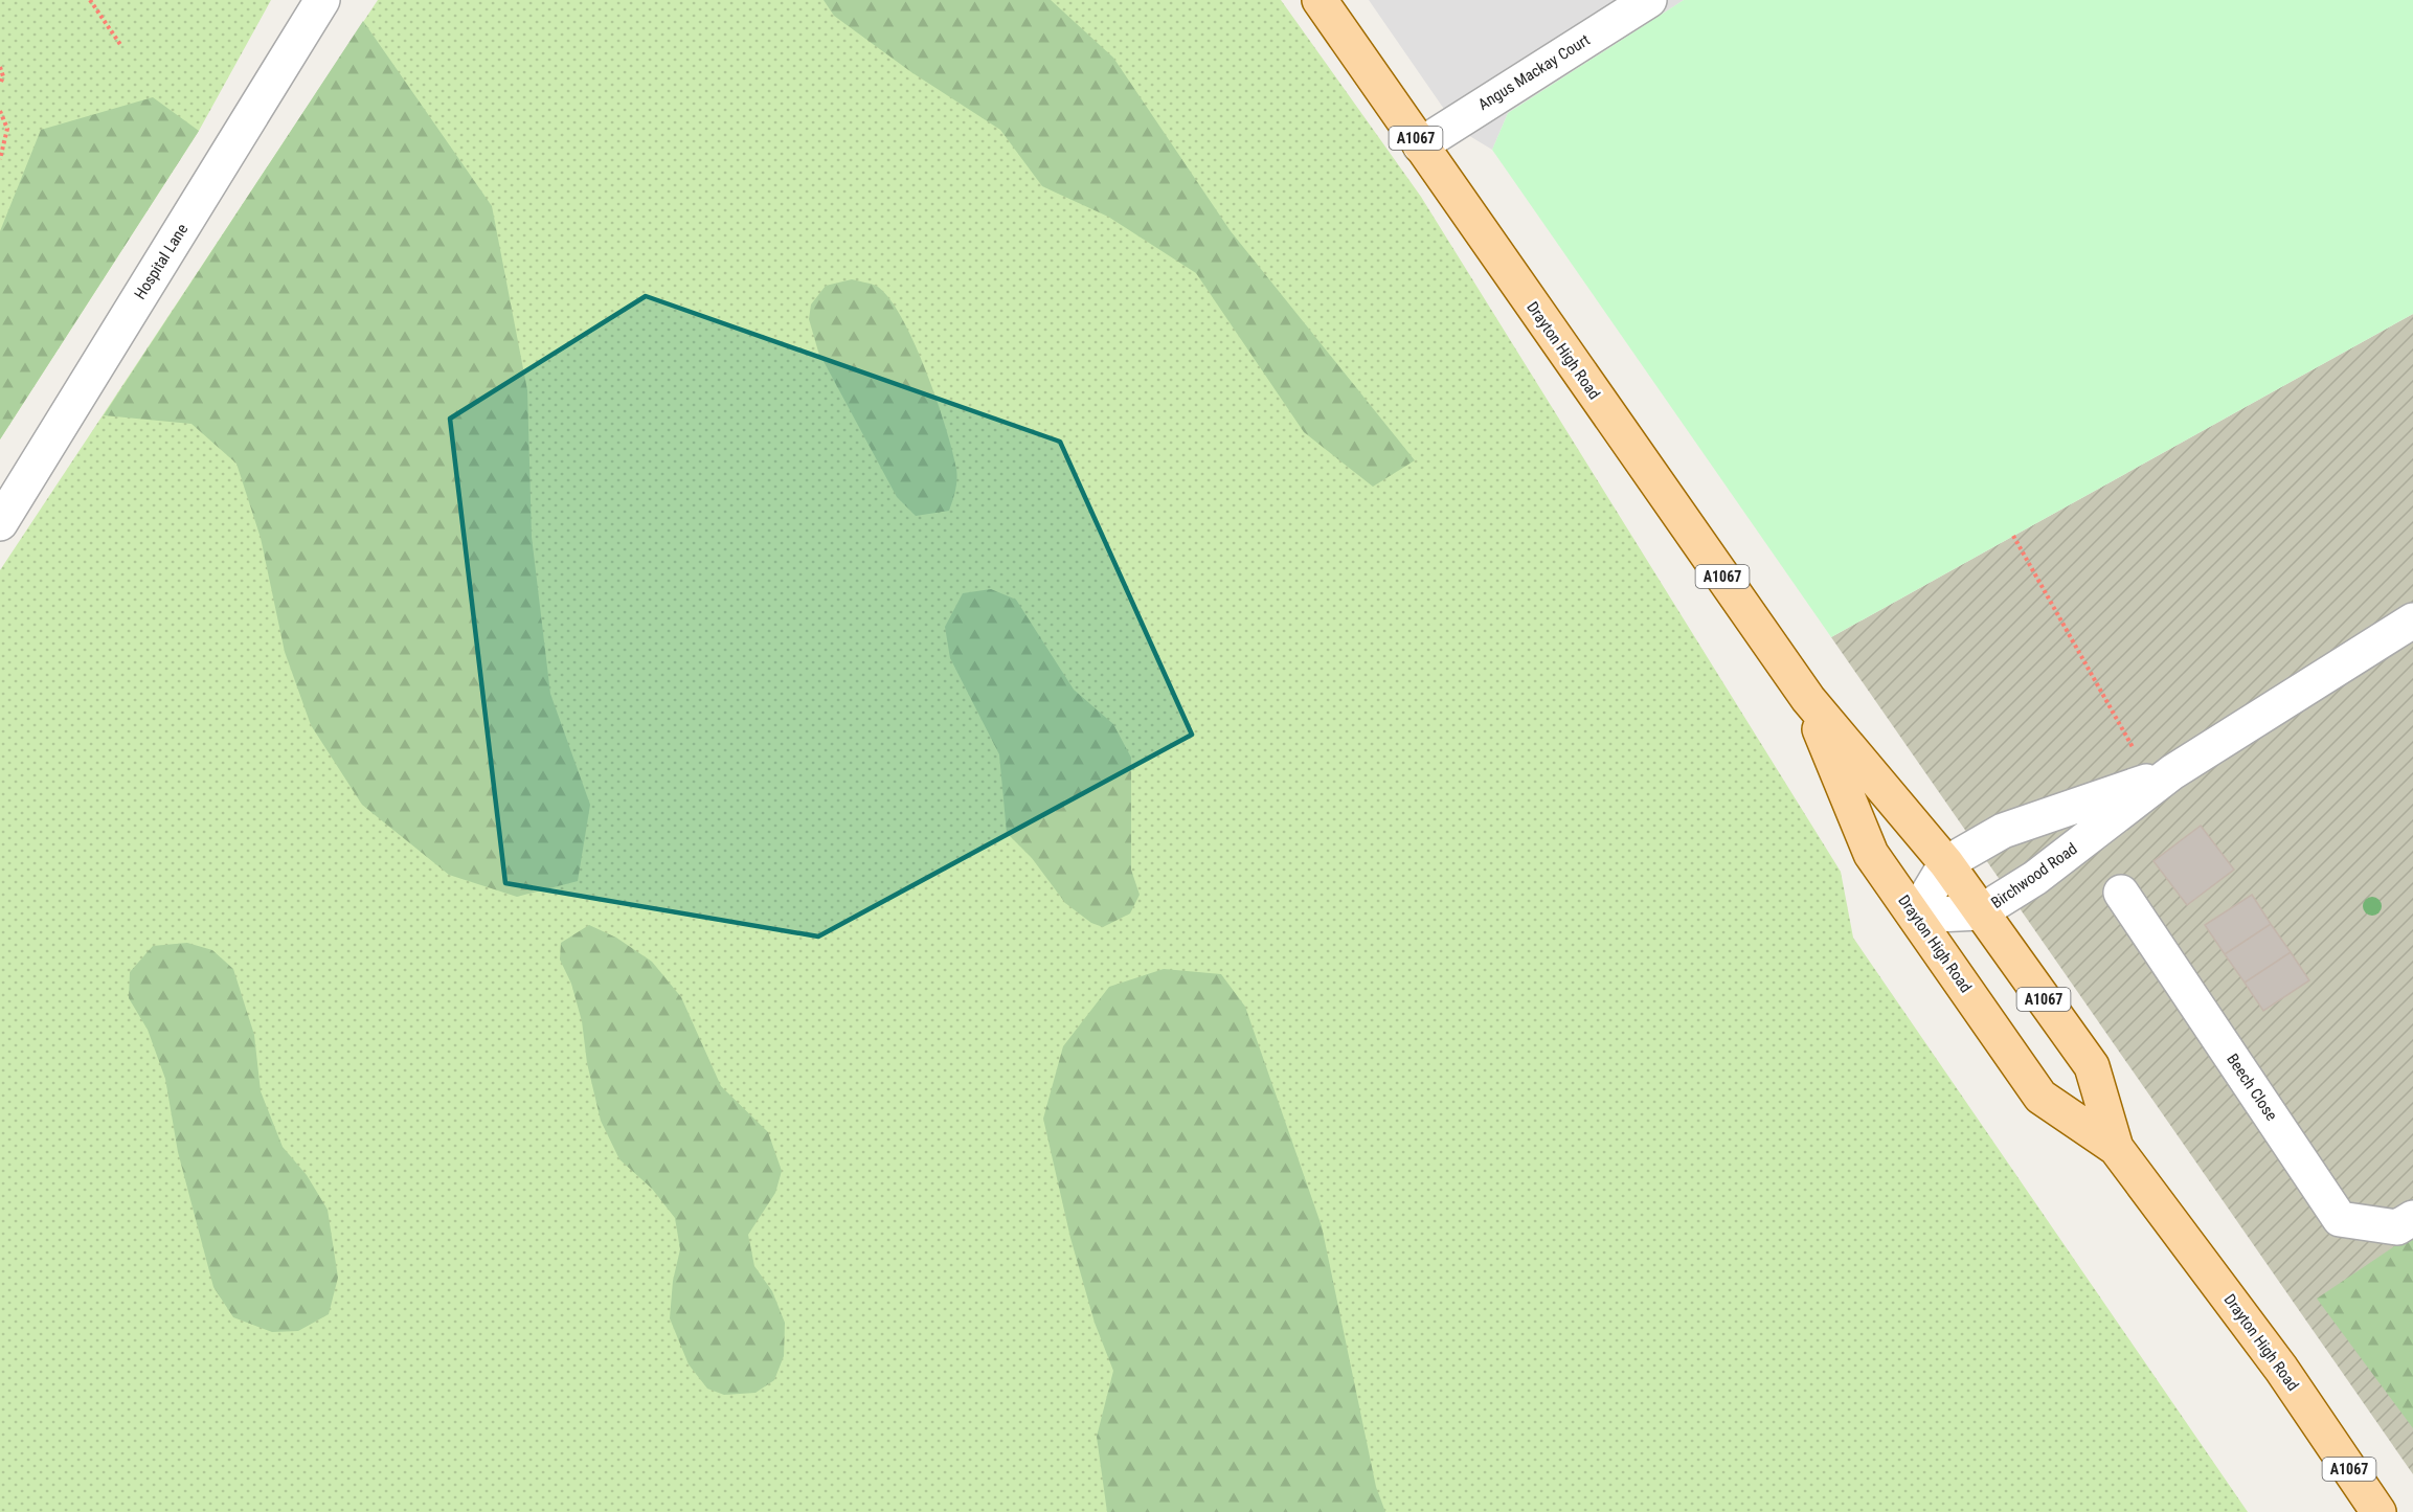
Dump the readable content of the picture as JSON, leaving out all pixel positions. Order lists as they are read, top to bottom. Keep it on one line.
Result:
{"streets":{"main road":["A1067","Drayton High Road"],"street":["Angus Mackay Court","Hospital Lane","Birchwood Road","Beech Close"]},"crossings":[["Angus Mackay Court","Drayton High Road"],["Drayton High Road","Birchwood Road"]]}
